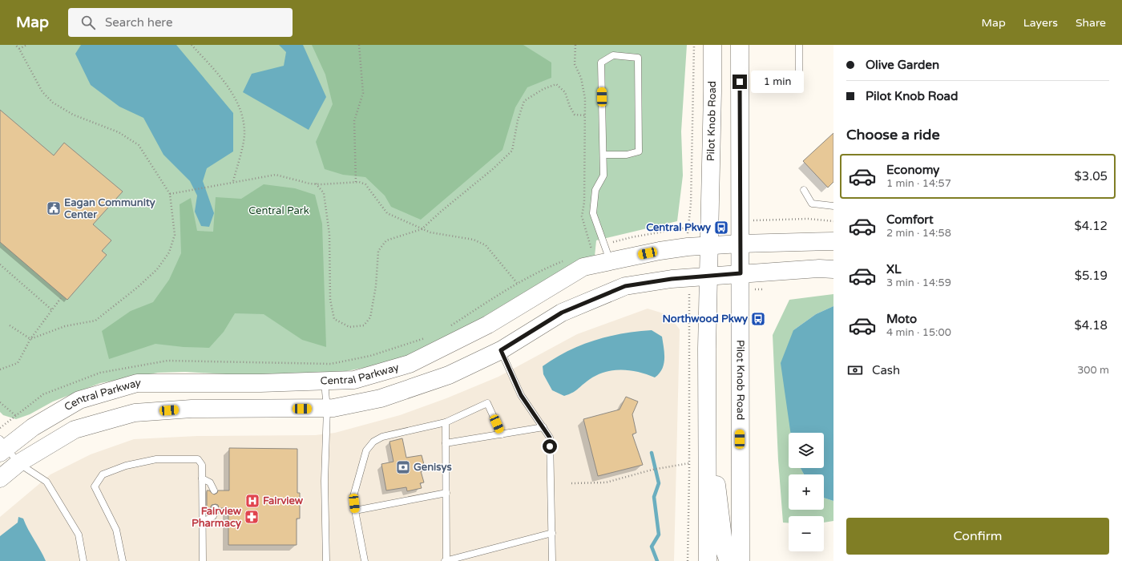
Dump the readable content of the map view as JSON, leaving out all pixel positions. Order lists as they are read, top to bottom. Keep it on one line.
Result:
{"streets":{"street":["Pilot Knob Road","Central Parkway"]},"crossings":[["Pilot Knob Road","Central Parkway"]],"parks":["Central Park"],"places":{"public building":["Eagan Community Center"],"bus stop":["Central Pkwy","Northwood Pkwy"],"bank":["Genisys"],"hospital":["Fairview"],"pharmacy":["Fairview Pharmacy"]},"page":{"header":"Map","search":"Search here","nav":["Map","Layers","Share"],"banner":["Olive Garden","Pilot Knob Road"],"bubble":"1 min","heading":"Choose a ride","list":[{"name":"Economy","note":"1 min · 14:57","value":"$3.05"},{"name":"Comfort","note":"2 min · 14:58","value":"$4.12"},{"name":"XL","note":"3 min · 14:59","value":"$5.19"},{"name":"Moto","note":"4 min · 15:00","value":"$4.18"}],"pay":["Cash","300 m"],"map_buttons":["+","−"],"buttons":"Confirm"}}
